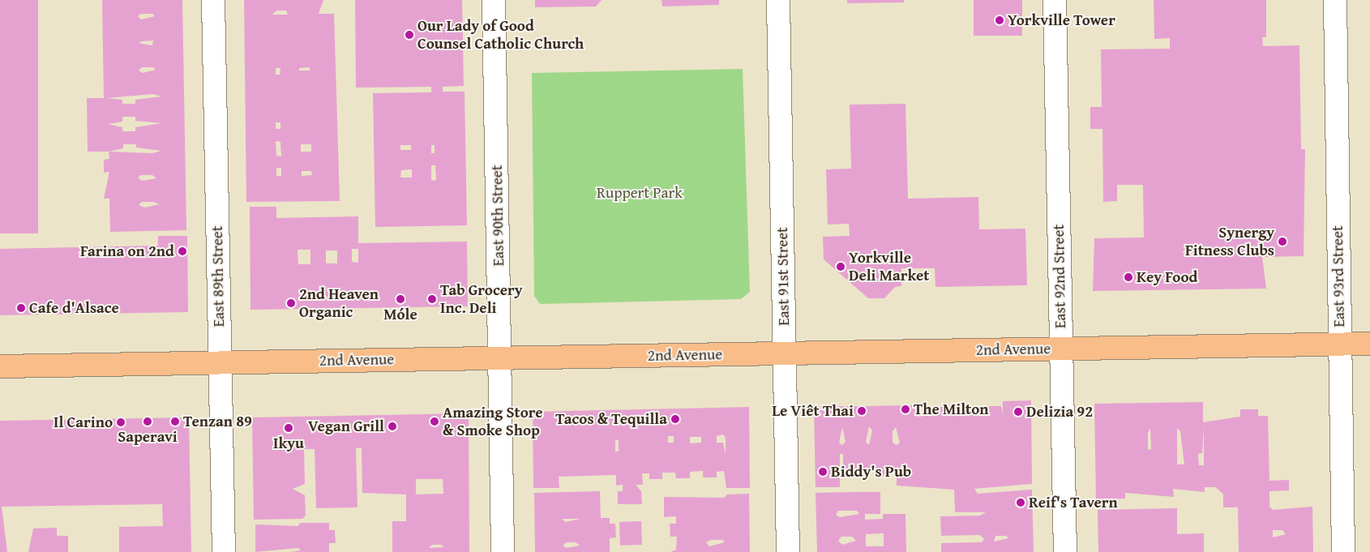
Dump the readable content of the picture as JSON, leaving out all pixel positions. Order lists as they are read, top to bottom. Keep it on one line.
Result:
{"streets":{"main road":["2nd Avenue"],"street":["East 90th Street","East 89th Street","East 91st Street","East 92nd Street","East 93rd Street"]},"crossings":[["East 90th Street","2nd Avenue"],["East 89th Street","2nd Avenue"],["East 91st Street","2nd Avenue"],["East 92nd Street","2nd Avenue"],["East 93rd Street","2nd Avenue"]],"parks":["Ruppert Park"],"places":["Yorkville Tower","Our Lady of Good Counsel Catholic Church","Synergy Fitness Clubs","Farina on 2nd","Yorkville Deli Market","Key Food","Móle","Tab Grocery Inc. Deli","2nd Heaven Organic","Cafe d'Alsace","The Milton","Le Viêt Thai","Delizia 92","Tacos & Tequilla","Saperavi","Tenzan 89","Amazing Store & Smoke Shop","Il Carino","Vegan Grill","Ikyu","Biddy's Pub","Reif's Tavern"]}
